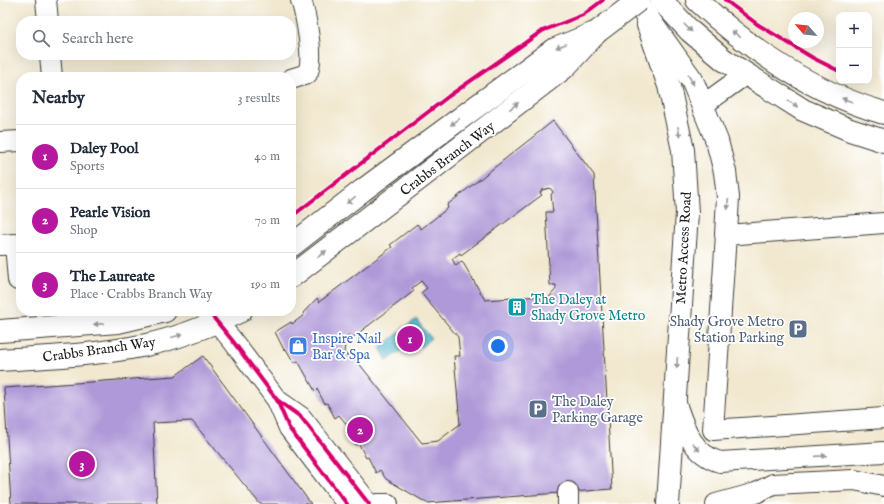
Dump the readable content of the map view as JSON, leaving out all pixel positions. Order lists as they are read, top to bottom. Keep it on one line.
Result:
{"streets":{"main road":["Crabbs Branch Way","Metro Access Road"]},"crossings":[["Crabbs Branch Way","Metro Access Road"]],"places":{"building":["The Daley at Shady Grove Metro"],"parking":["Shady Grove Metro Station Parking","The Daley Parking Garage"],"shop":["Inspire Nail Bar & Spa"]},"north":"top left","page":{"map_buttons":["+","−"],"search":"Search here","heading":["Nearby","3 results"],"list":[{"mark":"1","name":"Daley Pool","note":"Sports","value":"40 m"},{"mark":"2","name":"Pearle Vision","note":"Shop","value":"70 m"},{"mark":"3","name":"The Laureate","note":"Place · Crabbs Branch Way","value":"190 m"}],"pins":["1","2","3"]}}
